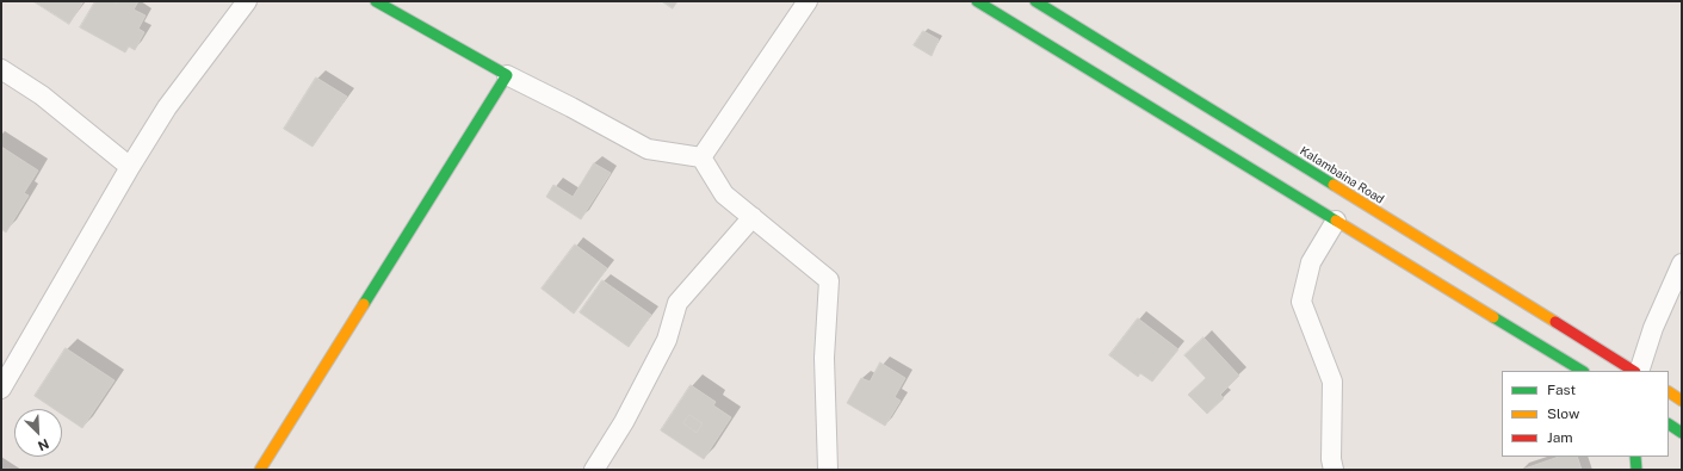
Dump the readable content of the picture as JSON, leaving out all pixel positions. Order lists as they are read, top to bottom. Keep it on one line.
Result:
{"streets":{"main road":["Kalambaina Road"]},"legend":["Fast","Slow","Jam"],"north":"bottom right"}
